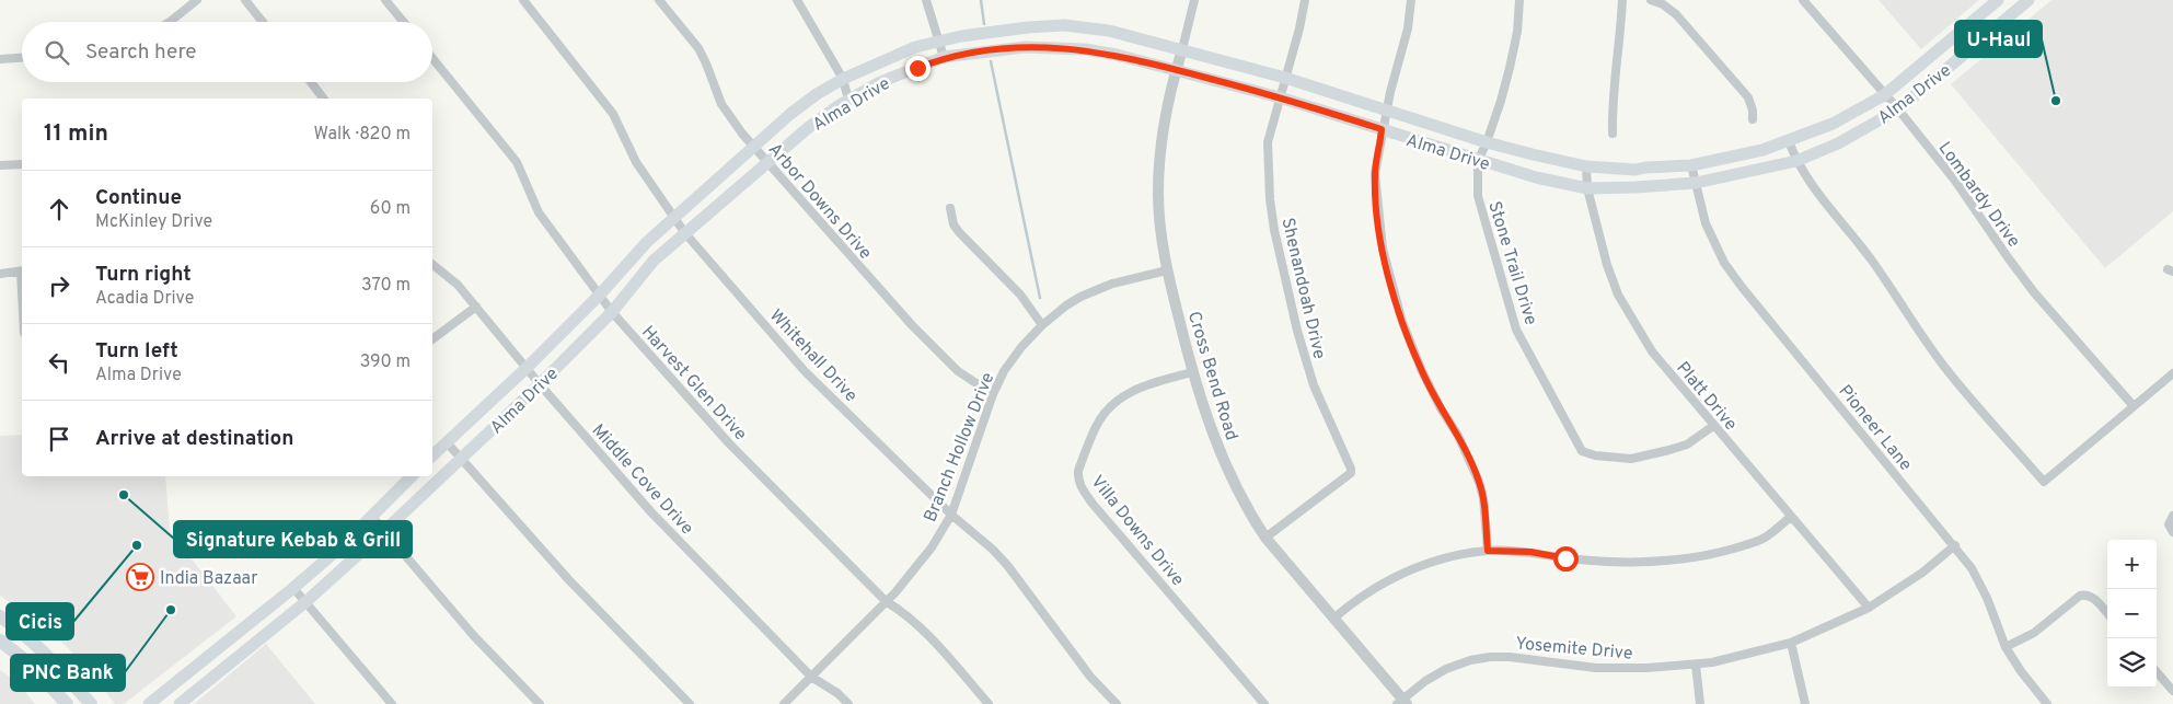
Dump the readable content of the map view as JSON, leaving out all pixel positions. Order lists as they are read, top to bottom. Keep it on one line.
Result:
{"streets":{"main road":["Alma Drive"],"street":["Lombardy Drive","Arbor Downs Drive","Stone Trail Drive","Shenandoah Drive","Whitehall Drive","Cross Bend Road","Harvest Glen Drive","Platt Drive","Pioneer Lane","Branch Hollow Drive","Middle Cove Drive","Villa Downs Drive","Yosemite Drive"]},"crossings":[["Alma Drive","Lombardy Drive"],["Alma Drive","Arbor Downs Drive"],["Alma Drive","Stone Trail Drive"],["Alma Drive","Shenandoah Drive"],["Alma Drive","Whitehall Drive"],["Alma Drive","Cross Bend Road"],["Alma Drive","Harvest Glen Drive"],["Alma Drive","Platt Drive"],["Alma Drive","Pioneer Lane"],["Alma Drive","Middle Cove Drive"],["Arbor Downs Drive","Branch Hollow Drive"],["Stone Trail Drive","Platt Drive"],["Shenandoah Drive","Cross Bend Road"],["Whitehall Drive","Branch Hollow Drive"],["Cross Bend Road","Branch Hollow Drive"],["Cross Bend Road","Villa Downs Drive"],["Cross Bend Road","Yosemite Drive"],["Harvest Glen Drive","Branch Hollow Drive"],["Platt Drive","Yosemite Drive"],["Pioneer Lane","Yosemite Drive"],["Branch Hollow Drive","Middle Cove Drive"]],"places":{"other":["U-Haul","Signature Kebab & Grill","Cicis","PNC Bank"],"supermarket":["India Bazaar"]},"page":{"search":"Search here","heading":["11 min","Walk · 820 m"],"list":[["Continue","McKinley Drive","60 m"],["Turn right","Acadia Drive","370 m"],["Turn left","Alma Drive","390 m"],"Arrive at destination"],"map_buttons":["+","−"]}}
